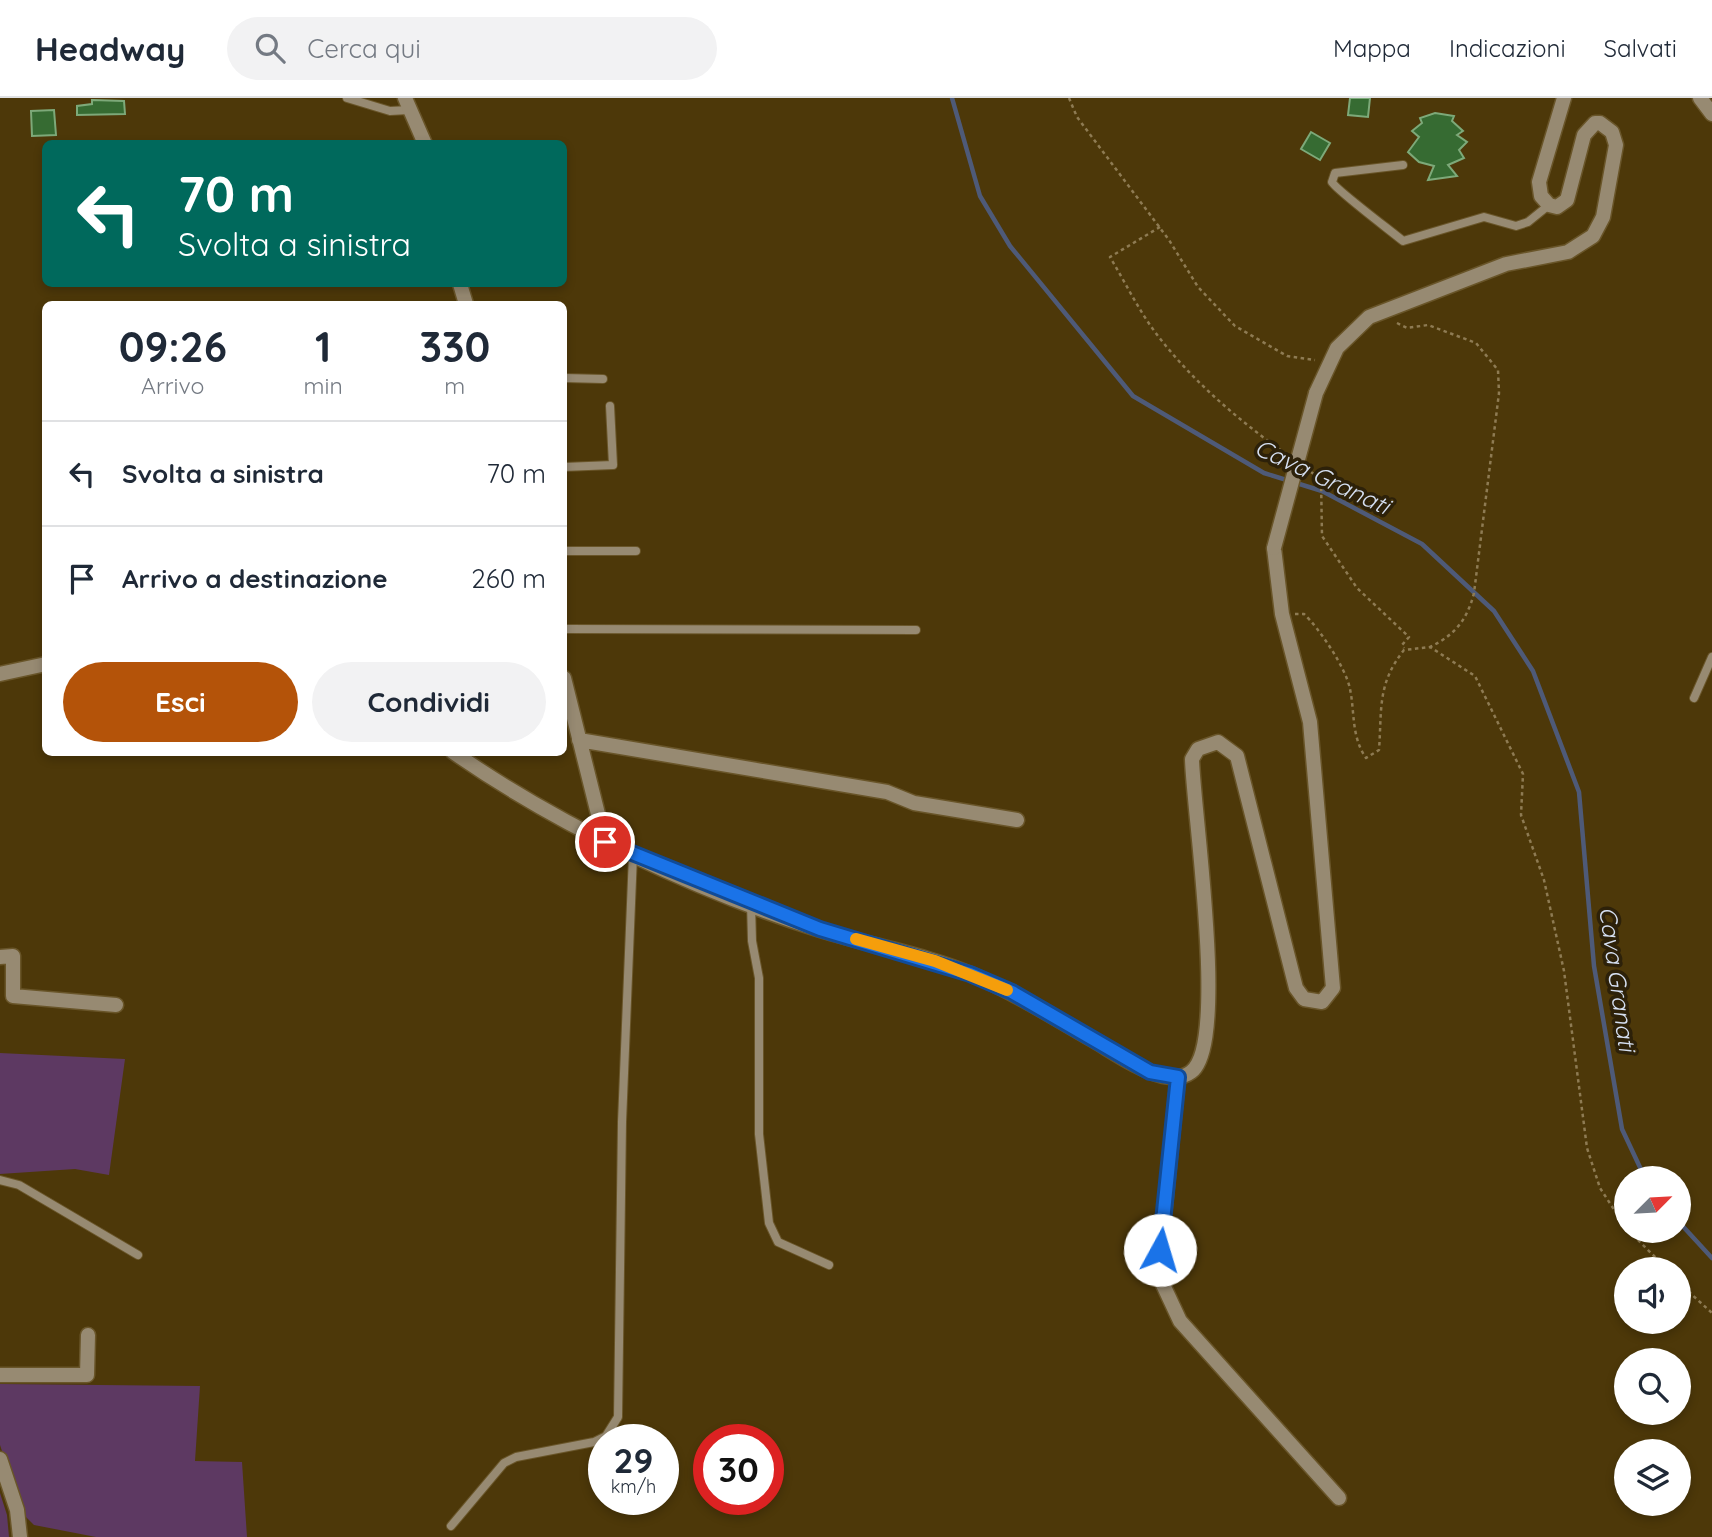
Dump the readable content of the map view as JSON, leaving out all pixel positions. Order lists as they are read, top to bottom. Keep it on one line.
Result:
{"water":["Cava Granati"],"north":"top right","page":{"header":"Headway","search":"Cerca qui","nav":["Mappa","Indicazioni","Salvati"],"turn":["70 m","Svolta a sinistra"],"eta":["09:26","Arrivo","1","min","330","m"],"list":[{"name":"Svolta a sinistra","value":"70 m"},{"name":"Arrivo a destinazione","value":"260 m"}],"buttons":["Esci","Condividi"],"speed":"29 km/h","limit":"30"}}
